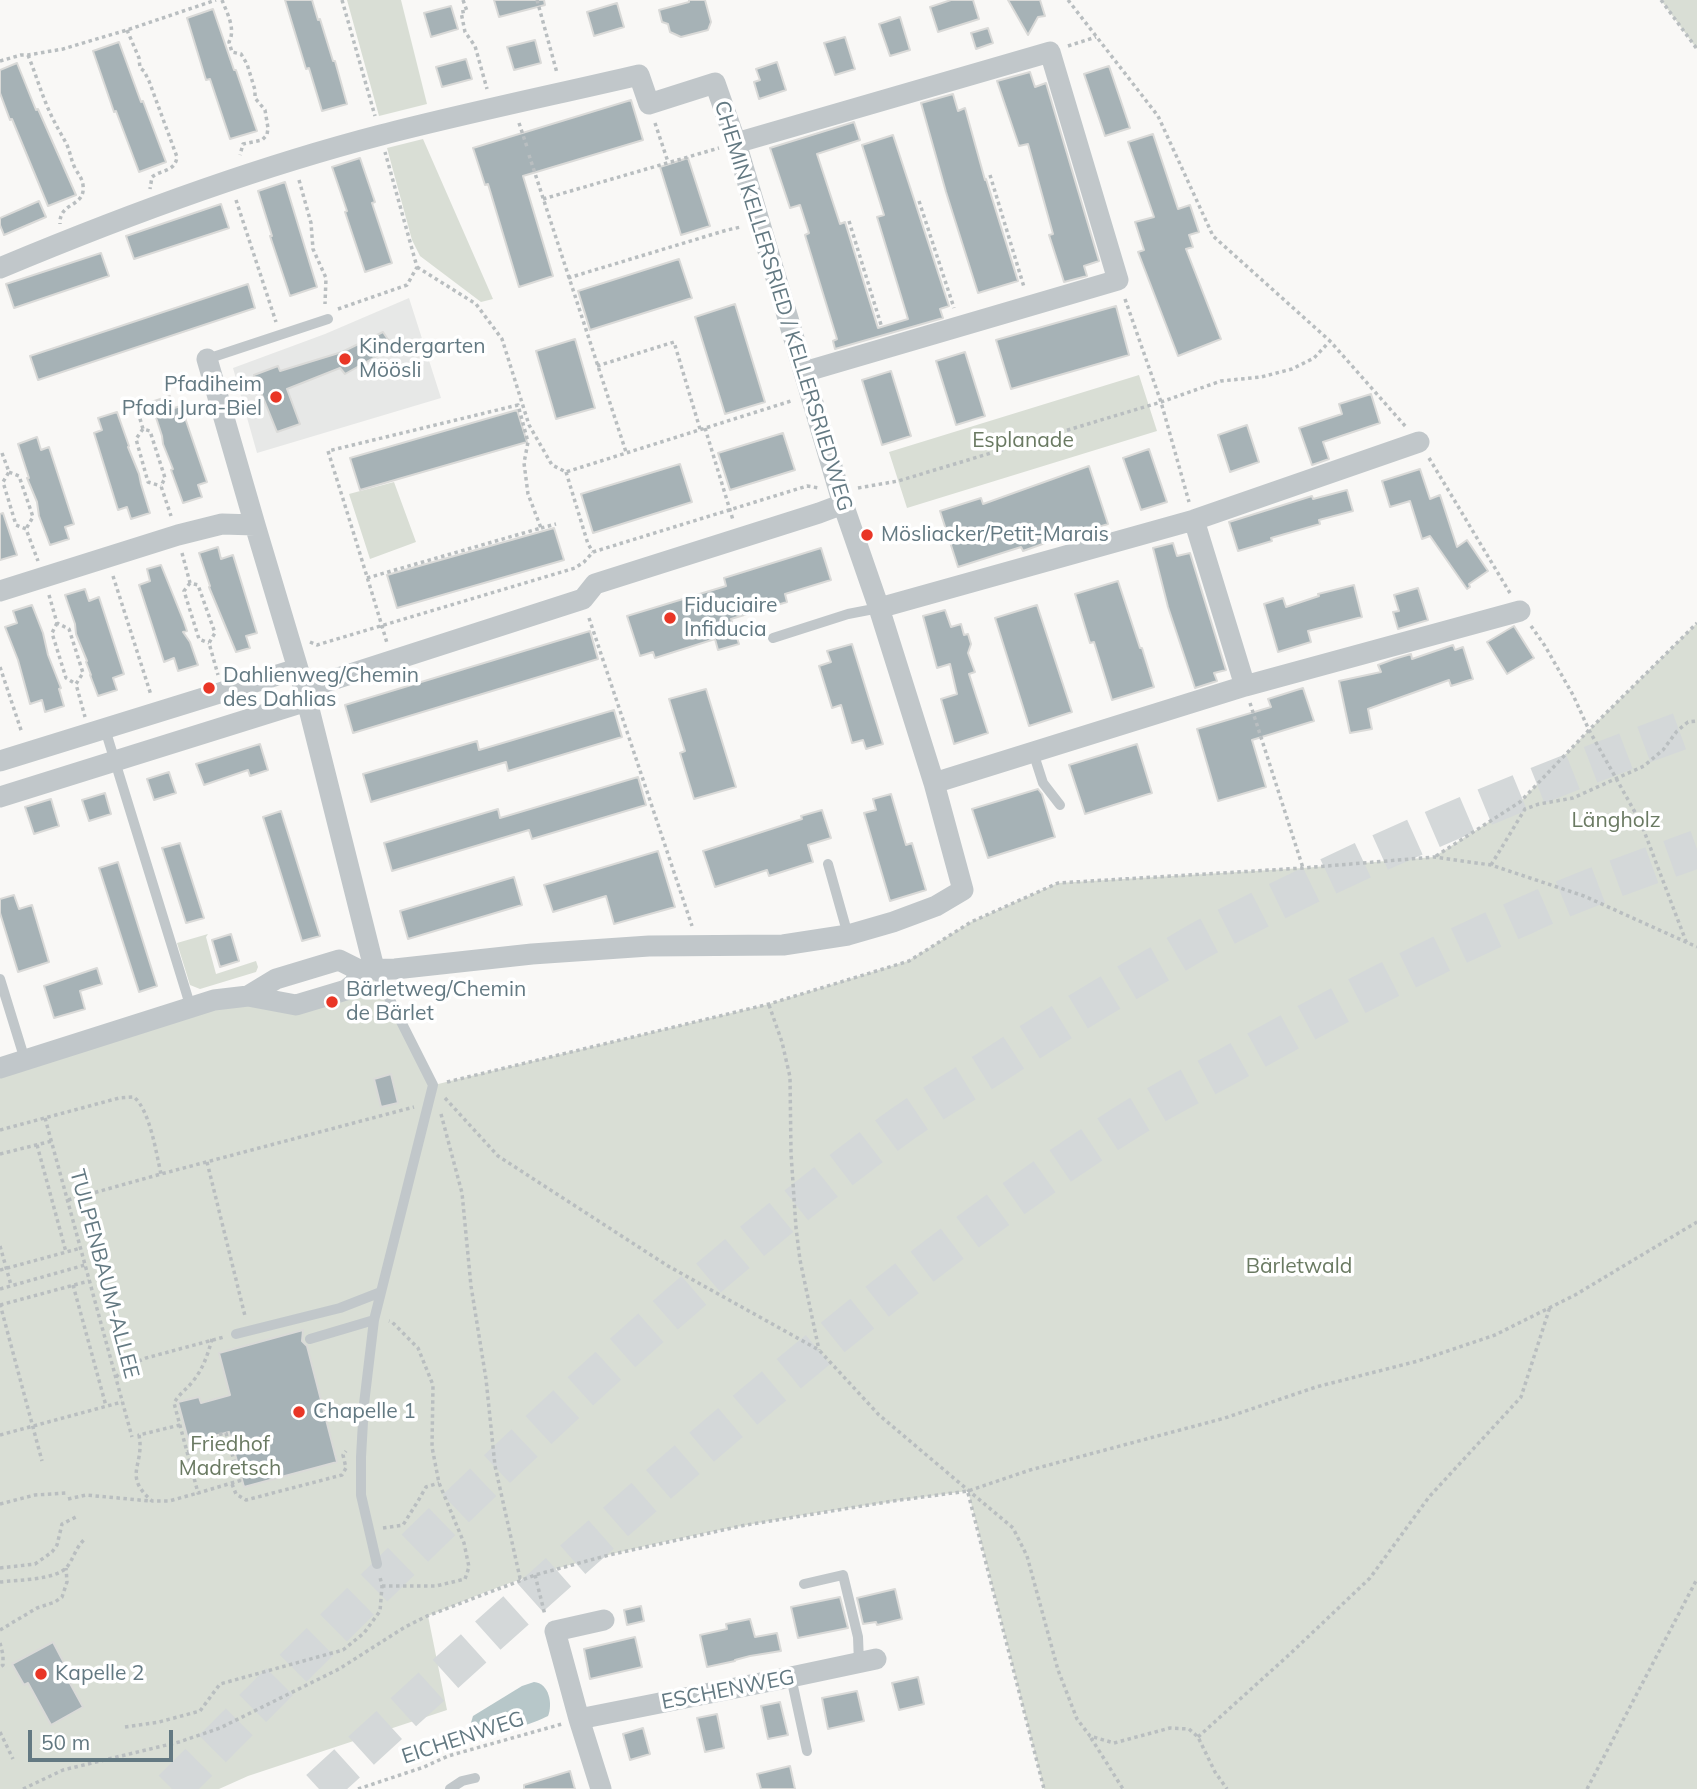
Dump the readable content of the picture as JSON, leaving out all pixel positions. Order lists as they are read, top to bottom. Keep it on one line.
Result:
{"streets":{"street":["CHEMIN KELLERSRIED / KELLERSRIEDWEG","ESCHENWEG"],"path":["TULPENBAUM-ALLEE","EICHENWEG"]},"crossings":[["ESCHENWEG","EICHENWEG"]],"parks":["Esplanade","Längholz","Bärletwald","Friedhof Madretsch"],"places":["Kindergarten Möösli","Pfadiheim Pfadi Jura-Biel","Mösliacker/Petit-Marais","Fiduciaire Infiducia","Dahlienweg/Chemin des Dahlias","Bärletweg/Chemin de Bärlet","Chapelle 1","Kapelle 2"],"scale_bar":"50 m"}
